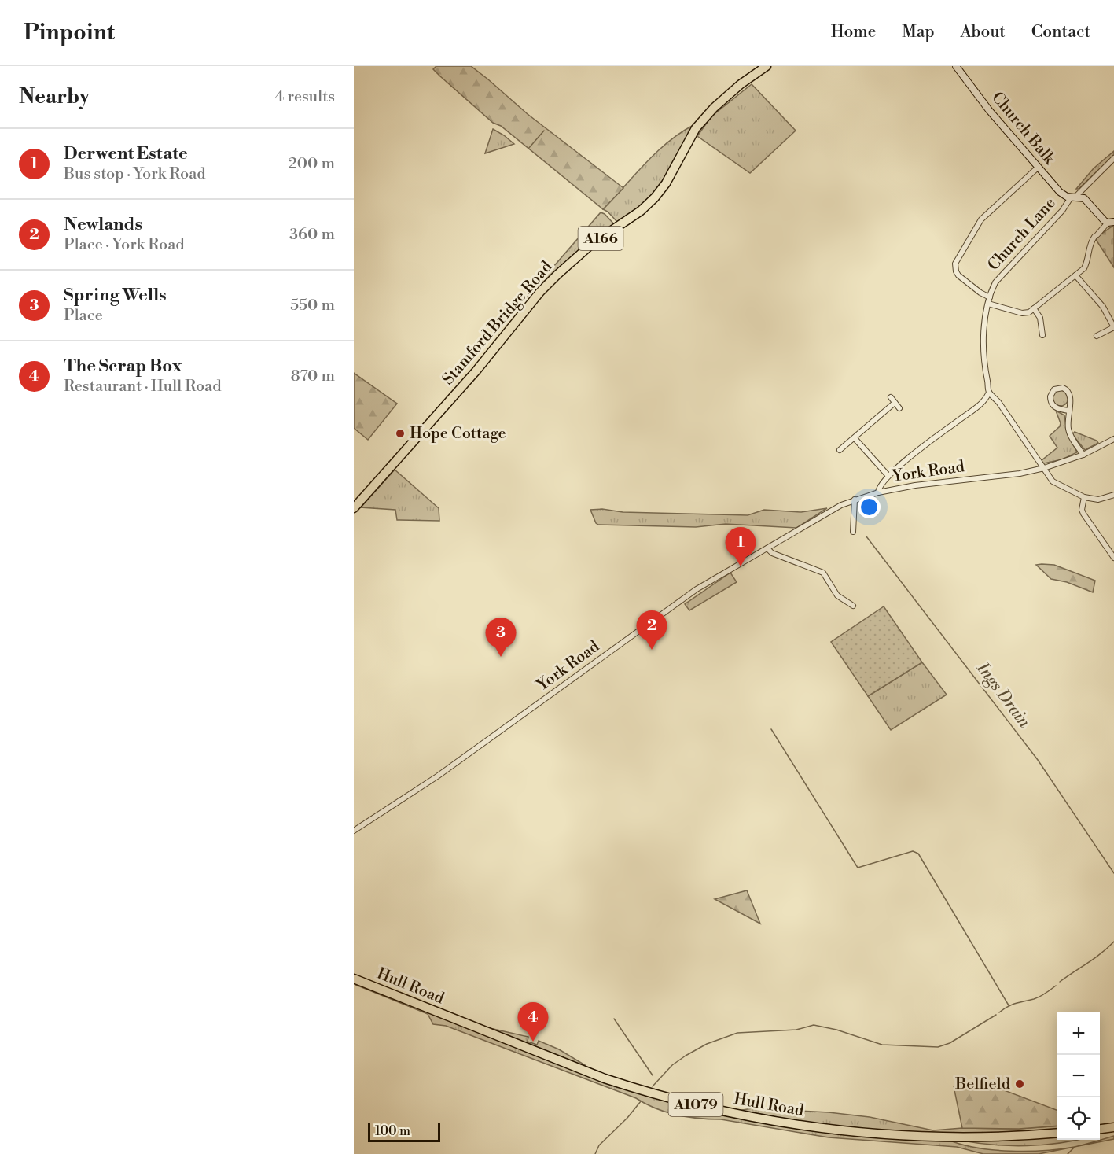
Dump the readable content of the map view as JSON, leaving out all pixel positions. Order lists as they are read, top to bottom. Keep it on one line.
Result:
{"streets":{"highway":["A166","Stamford Bridge Road","Hull Road","A1079"],"street":["Church Balk","Church Lane","York Road"]},"crossings":[["Church Balk","Church Lane"]],"water":["Ings Drain"],"places":["Hope Cottage","Belfield"],"scale_bar":"100 m","page":{"header":"Pinpoint","nav":["Home","Map","About","Contact"],"heading":["Nearby","4 results"],"list":[{"mark":"1","name":"Derwent Estate","note":"Bus stop · York Road","value":"200 m"},{"mark":"2","name":"Newlands","note":"Place · York Road","value":"360 m"},{"mark":"3","name":"Spring Wells","note":"Place","value":"550 m"},{"mark":"4","name":"The Scrap Box","note":"Restaurant · Hull Road","value":"870 m"}],"pins":["1","2","3","4"],"map_buttons":["+","−"],"scale":"100 m"}}
